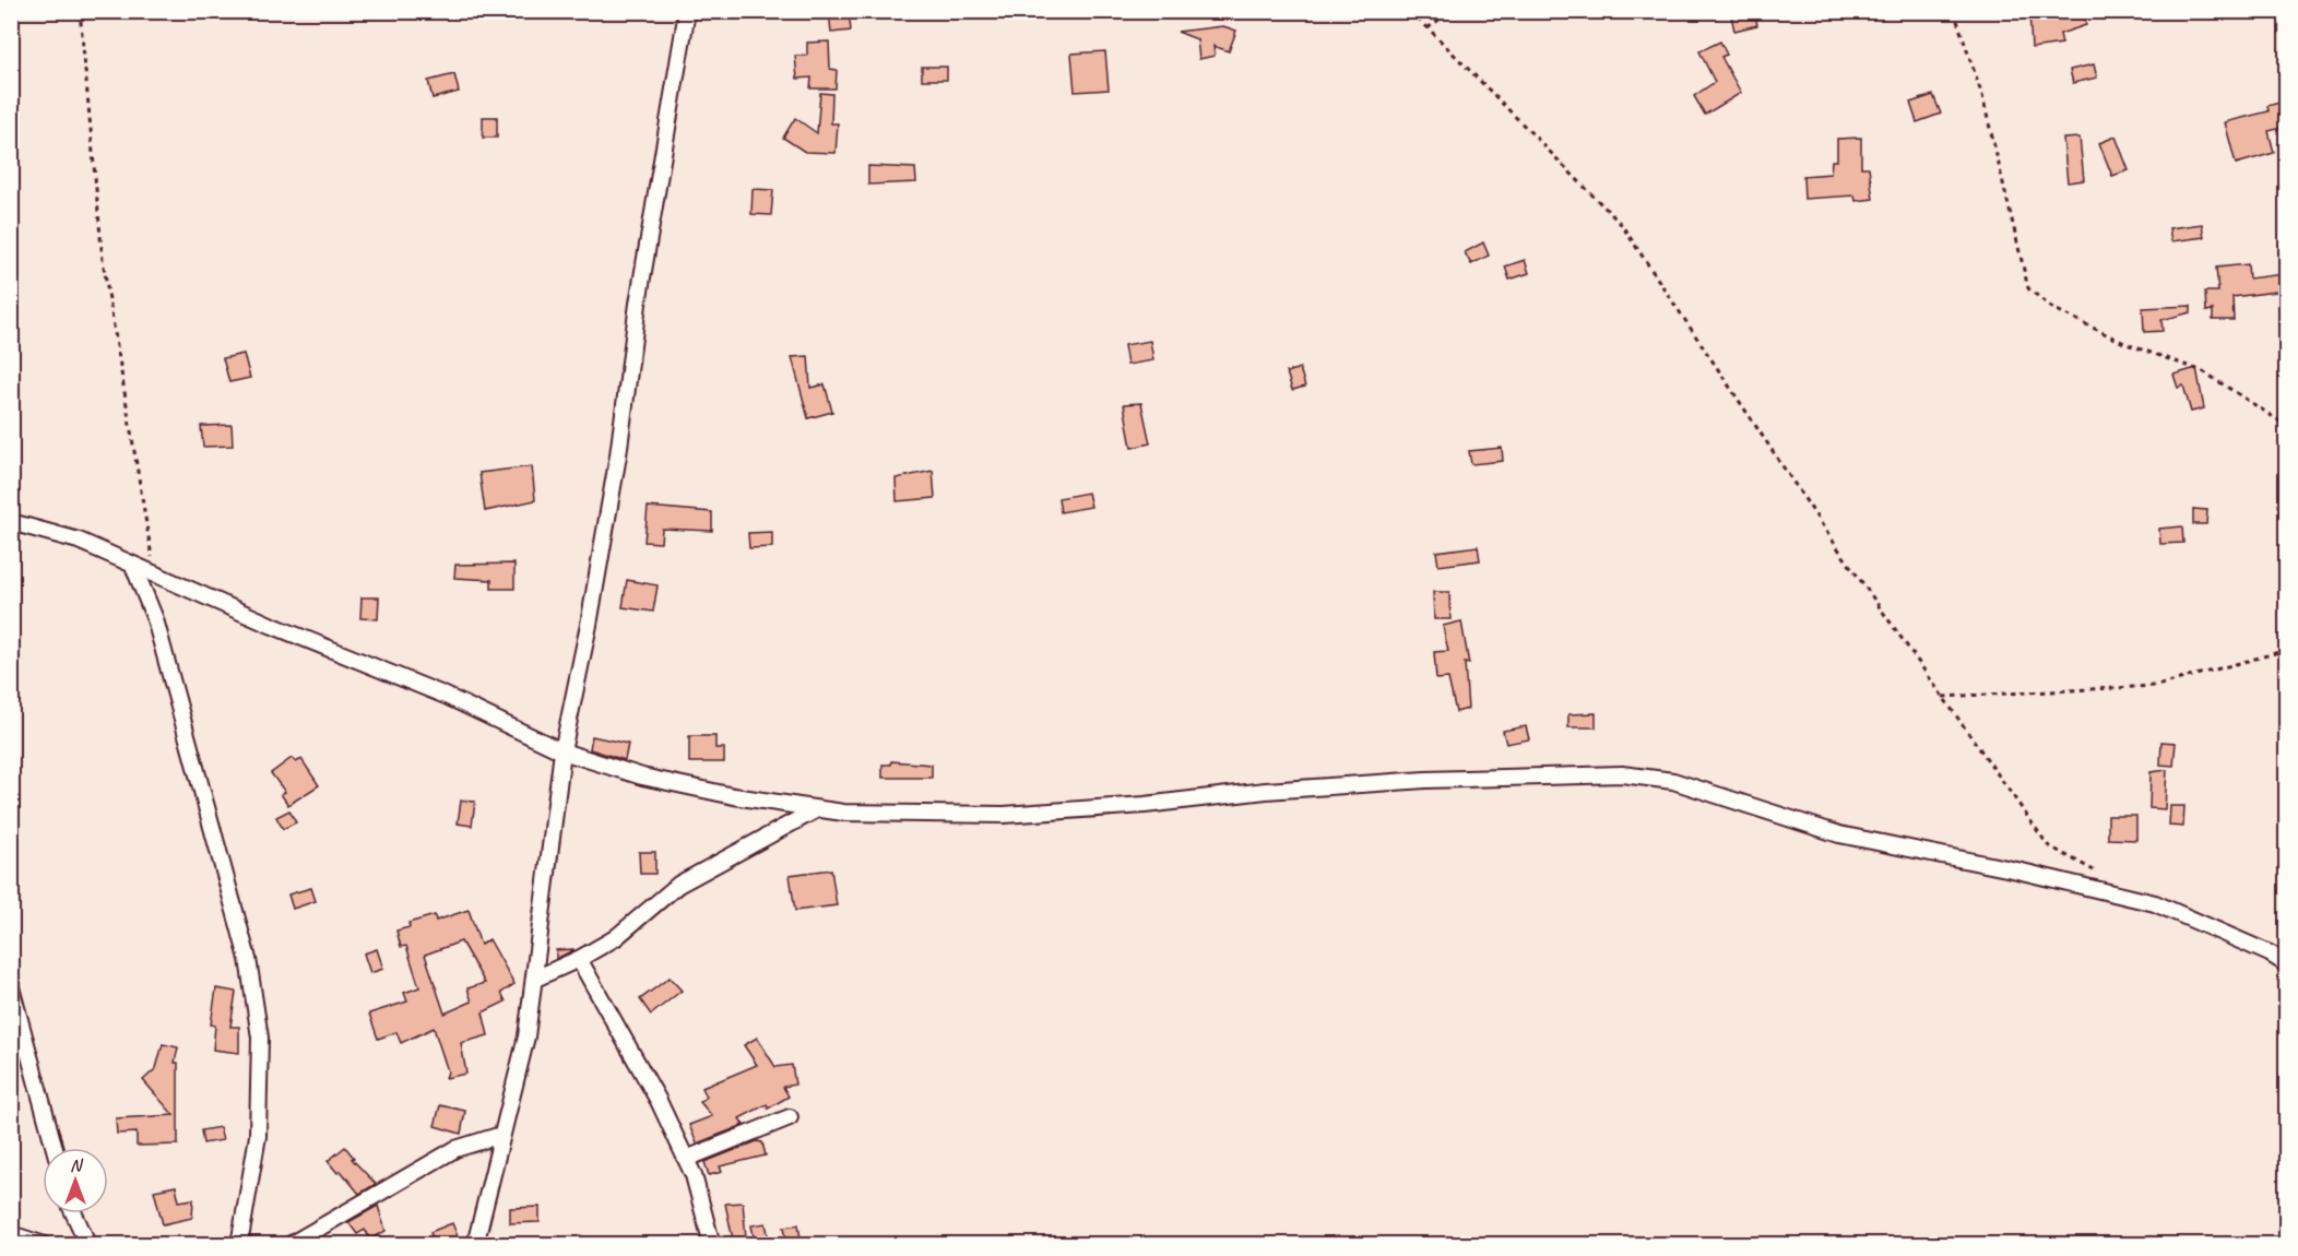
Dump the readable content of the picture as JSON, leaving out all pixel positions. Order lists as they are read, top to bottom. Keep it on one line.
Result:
{"north":"top"}
